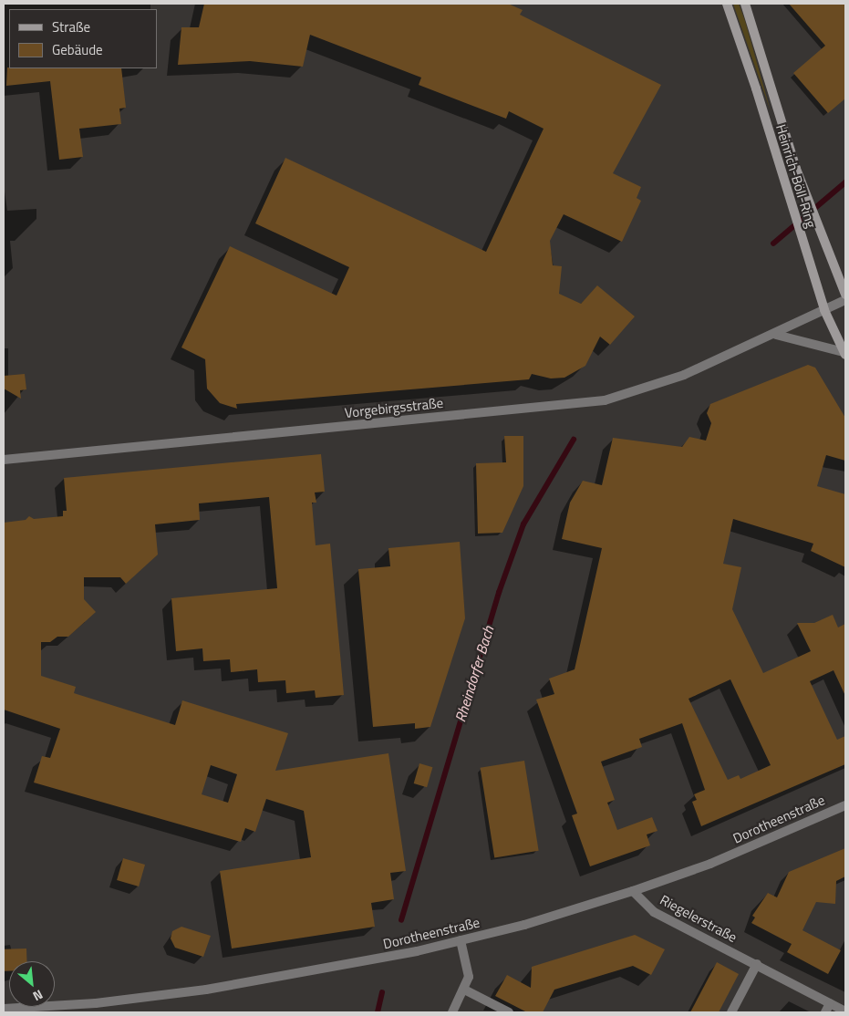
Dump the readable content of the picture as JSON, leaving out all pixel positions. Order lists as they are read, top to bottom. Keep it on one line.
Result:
{"streets":{"main road":["Heinrich-Böll-Ring"],"street":["Vorgebirgsstraße","Dorotheenstraße","Riegelerstraße"]},"crossings":[["Heinrich-Böll-Ring","Vorgebirgsstraße"],["Dorotheenstraße","Riegelerstraße"]],"water":["Rheindorfer Bach"],"legend":["Straße","Gebäude"],"north":"bottom right"}
